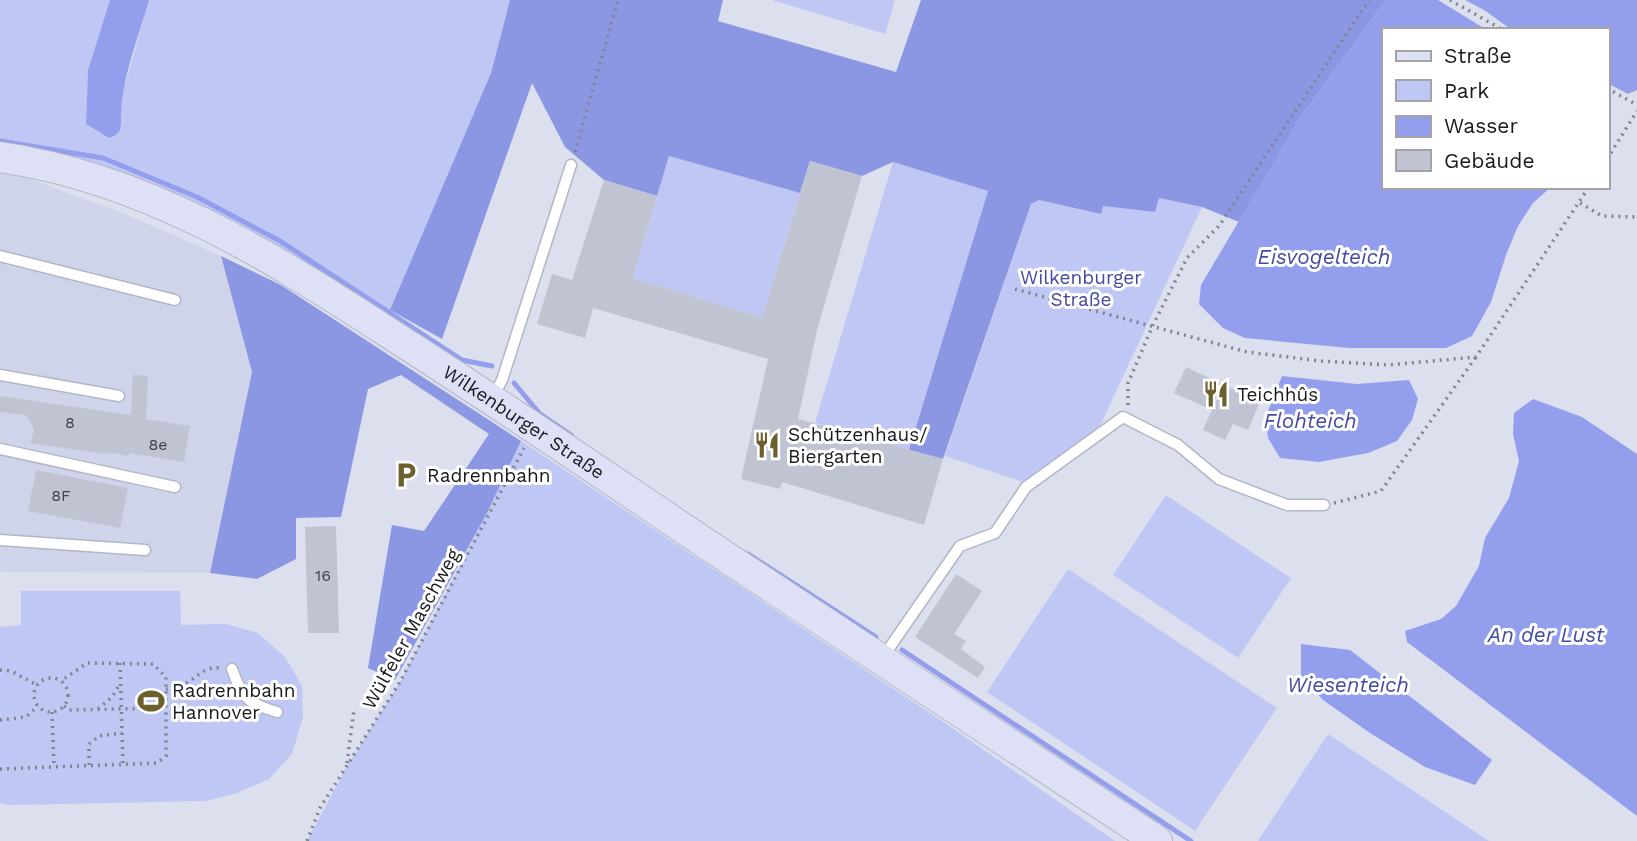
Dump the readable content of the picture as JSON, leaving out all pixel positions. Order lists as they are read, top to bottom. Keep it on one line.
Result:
{"streets":{"main road":["Wilkenburger Straße"],"path":["Wülfeler Maschweg"]},"crossings":[["Wilkenburger Straße","Wülfeler Maschweg"]],"water":["Eisvogelteich","Flohteich","An der Lust","Wiesenteich"],"parks":["Wilkenburger Straße"],"places":{"restaurant":["Teichhûs","Schützenhaus/ Biergarten"],"parking":["Radrennbahn"],"sports":["Radrennbahn Hannover"]},"house_numbers":["8","8e","8F","16"],"legend":["Straße","Park","Wasser","Gebäude"]}
